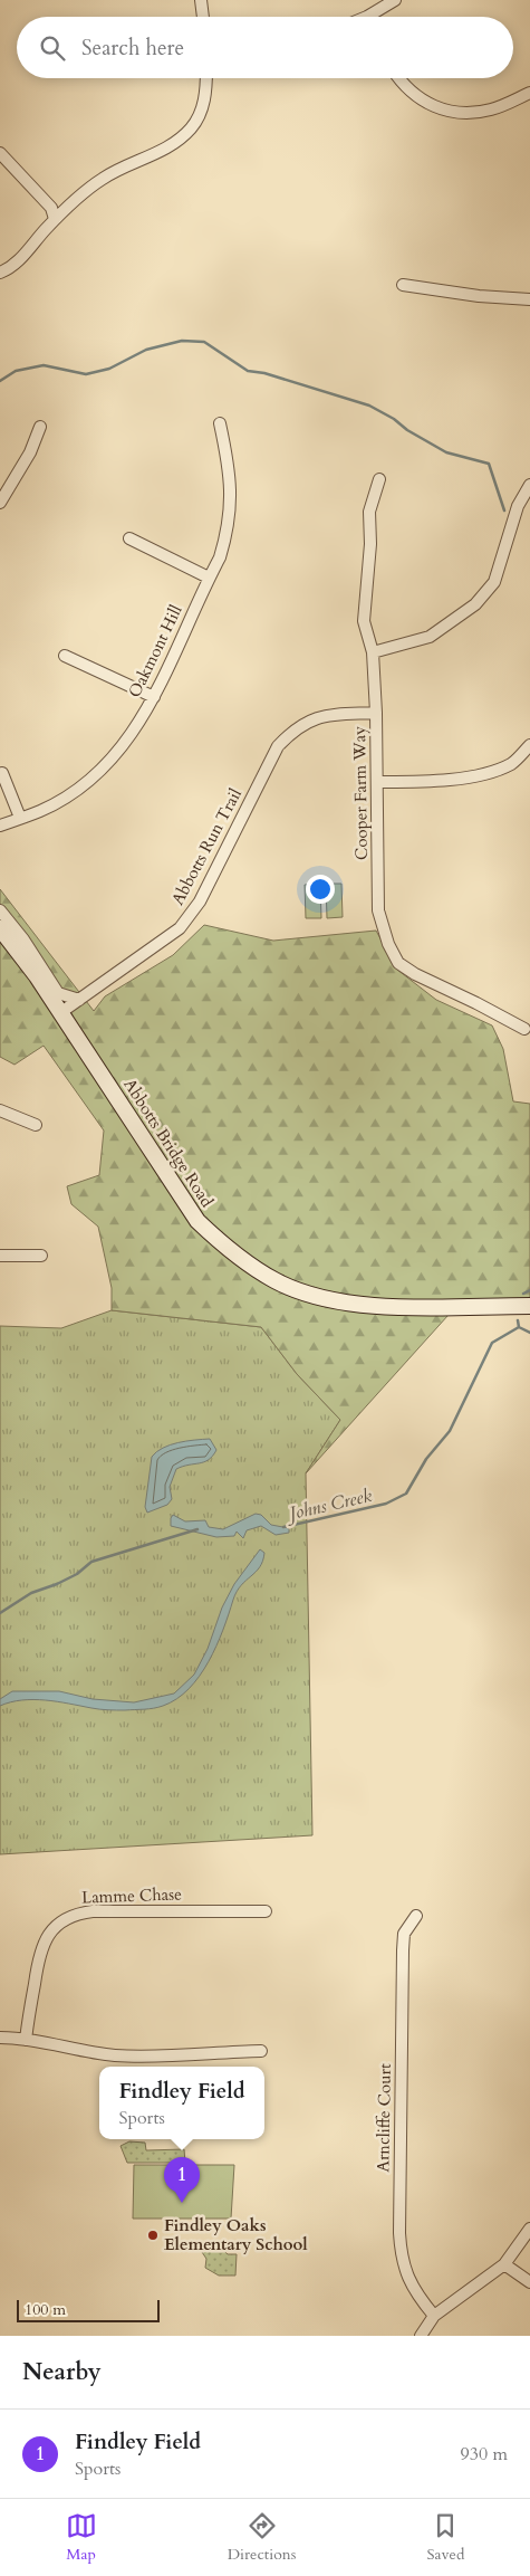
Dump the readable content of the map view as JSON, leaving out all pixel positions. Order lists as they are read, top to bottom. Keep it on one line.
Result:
{"streets":{"main road":["Abbotts Bridge Road"],"street":["Oakmont Hill","Cooper Farm Way","Abbotts Run Trail","Lamme Chase","Arncliffe Court"]},"crossings":[["Cooper Farm Way","Abbotts Run Trail"],["Abbotts Run Trail","Abbotts Bridge Road"]],"water":["Johns Creek"],"places":["Findley Oaks Elementary School"],"scale_bar":"100 m","page":{"search":"Search here","popup":["Findley Field","Sports"],"pins":"1","scale":"100 m","heading":"Nearby","list":[{"mark":"1","name":"Findley Field","note":"Sports","value":"930 m"}],"nav":["Map","Directions","Saved"]}}
